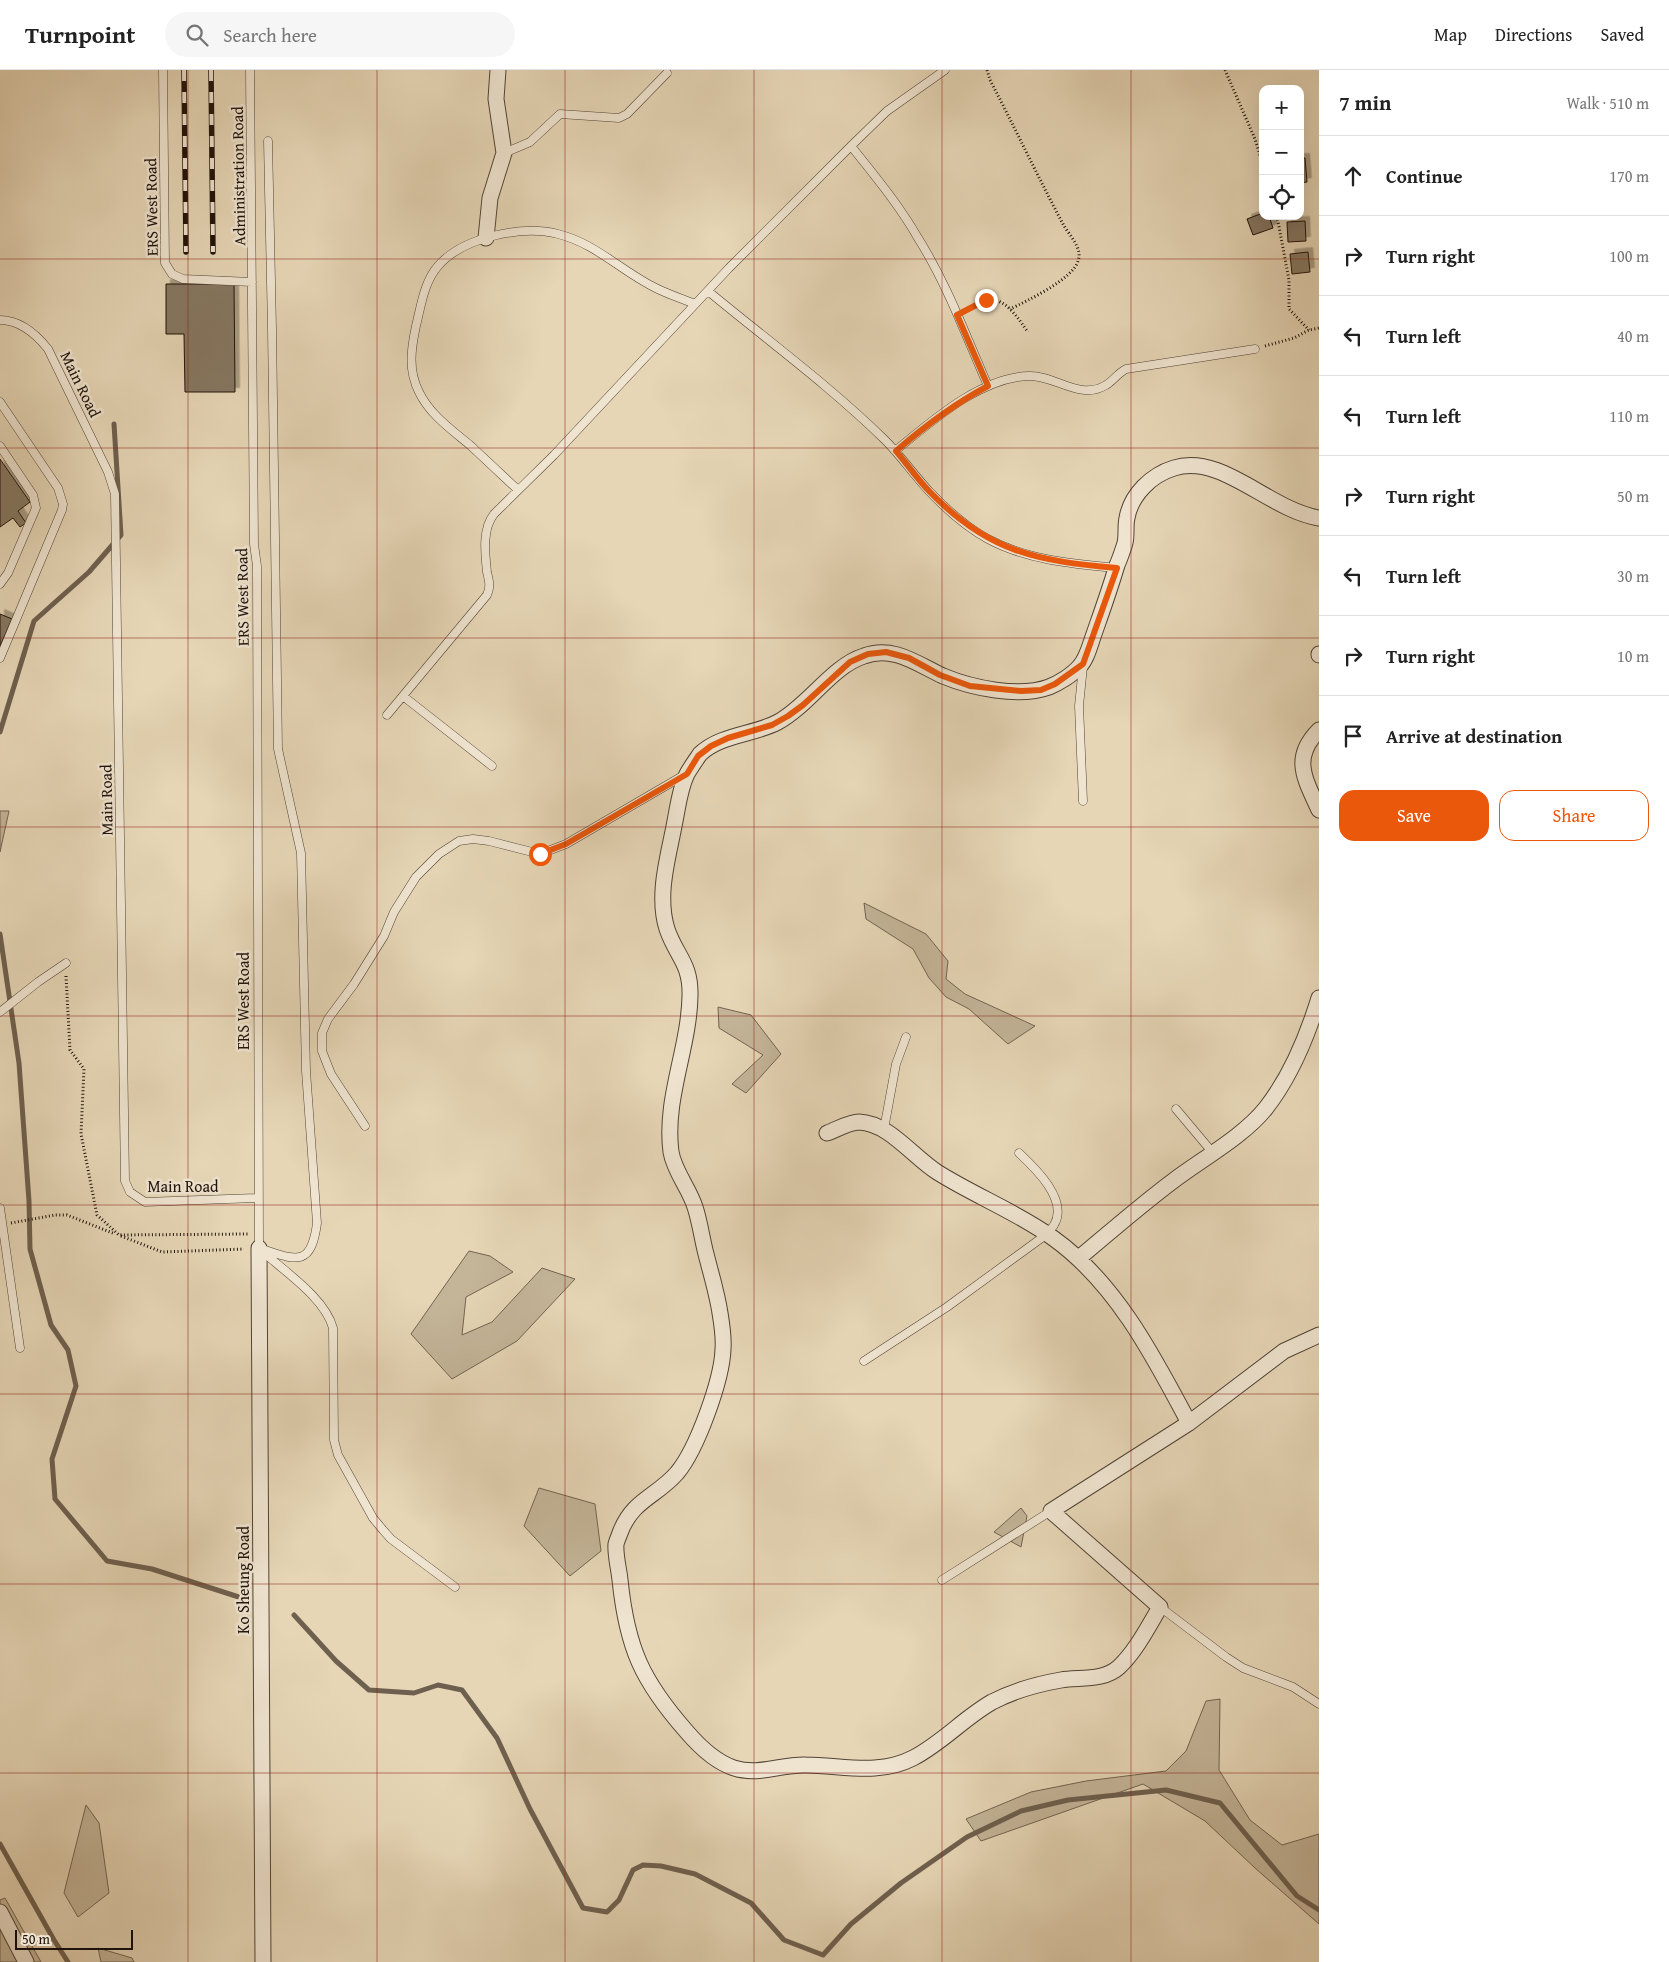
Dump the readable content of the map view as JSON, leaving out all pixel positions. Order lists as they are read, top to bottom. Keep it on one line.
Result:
{"streets":{"street":["Ko Sheung Road"],"lane":["Administration Road","ERS West Road","Main Road"]},"crossings":[["Administration Road","ERS West Road"],["ERS West Road","Main Road"],["ERS West Road","Ko Sheung Road"],["Main Road","Ko Sheung Road"]],"scale_bar":"50 m","page":{"header":"Turnpoint","search":"Search here","nav":["Map","Directions","Saved"],"heading":["7 min","Walk · 510 m"],"map_buttons":["+","−"],"list":[["Continue","170 m"],["Turn right","100 m"],["Turn left","40 m"],["Turn left","110 m"],["Turn right","50 m"],["Turn left","30 m"],["Turn right","10 m"],"Arrive at destination"],"buttons":["Save","Share"],"scale":"50 m"}}
